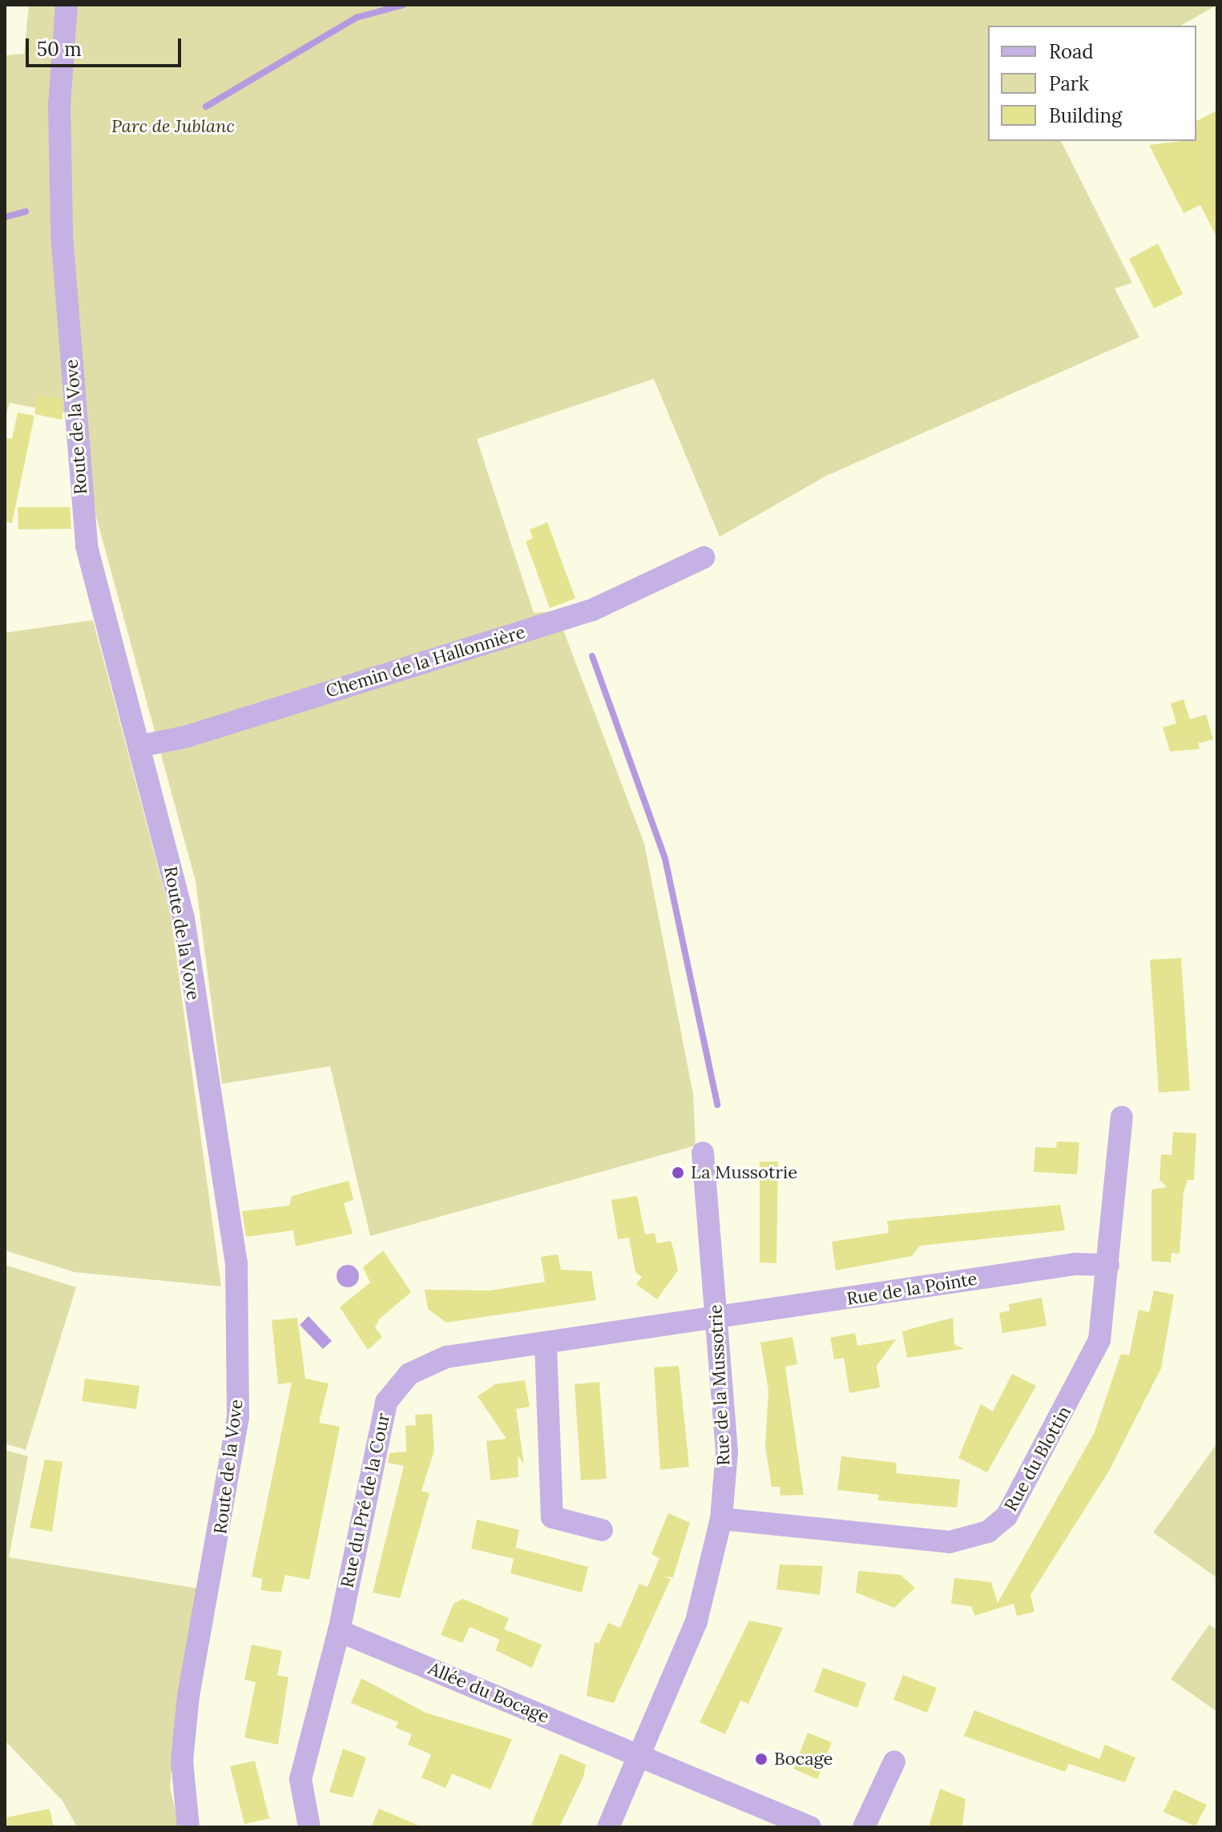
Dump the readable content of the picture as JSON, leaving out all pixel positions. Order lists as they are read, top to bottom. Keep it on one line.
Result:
{"streets":{"street":["Route de la Vove","Chemin de la Hallonnière","Rue de la Pointe","Rue de la Mussotrie","Rue du Blottin","Rue du Pré de la Cour","Allée du Bocage"]},"crossings":[["Route de la Vove","Chemin de la Hallonnière"],["Rue de la Pointe","Rue de la Mussotrie"],["Rue de la Pointe","Rue du Blottin"],["Rue de la Pointe","Rue du Pré de la Cour"],["Rue de la Mussotrie","Rue du Blottin"],["Rue de la Mussotrie","Rue du Pré de la Cour"],["Rue de la Mussotrie","Allée du Bocage"],["Rue du Pré de la Cour","Allée du Bocage"]],"parks":["Parc de Jublanc"],"places":["La Mussotrie","Bocage"],"legend":["Road","Park","Building"],"scale_bar":"50 m"}
